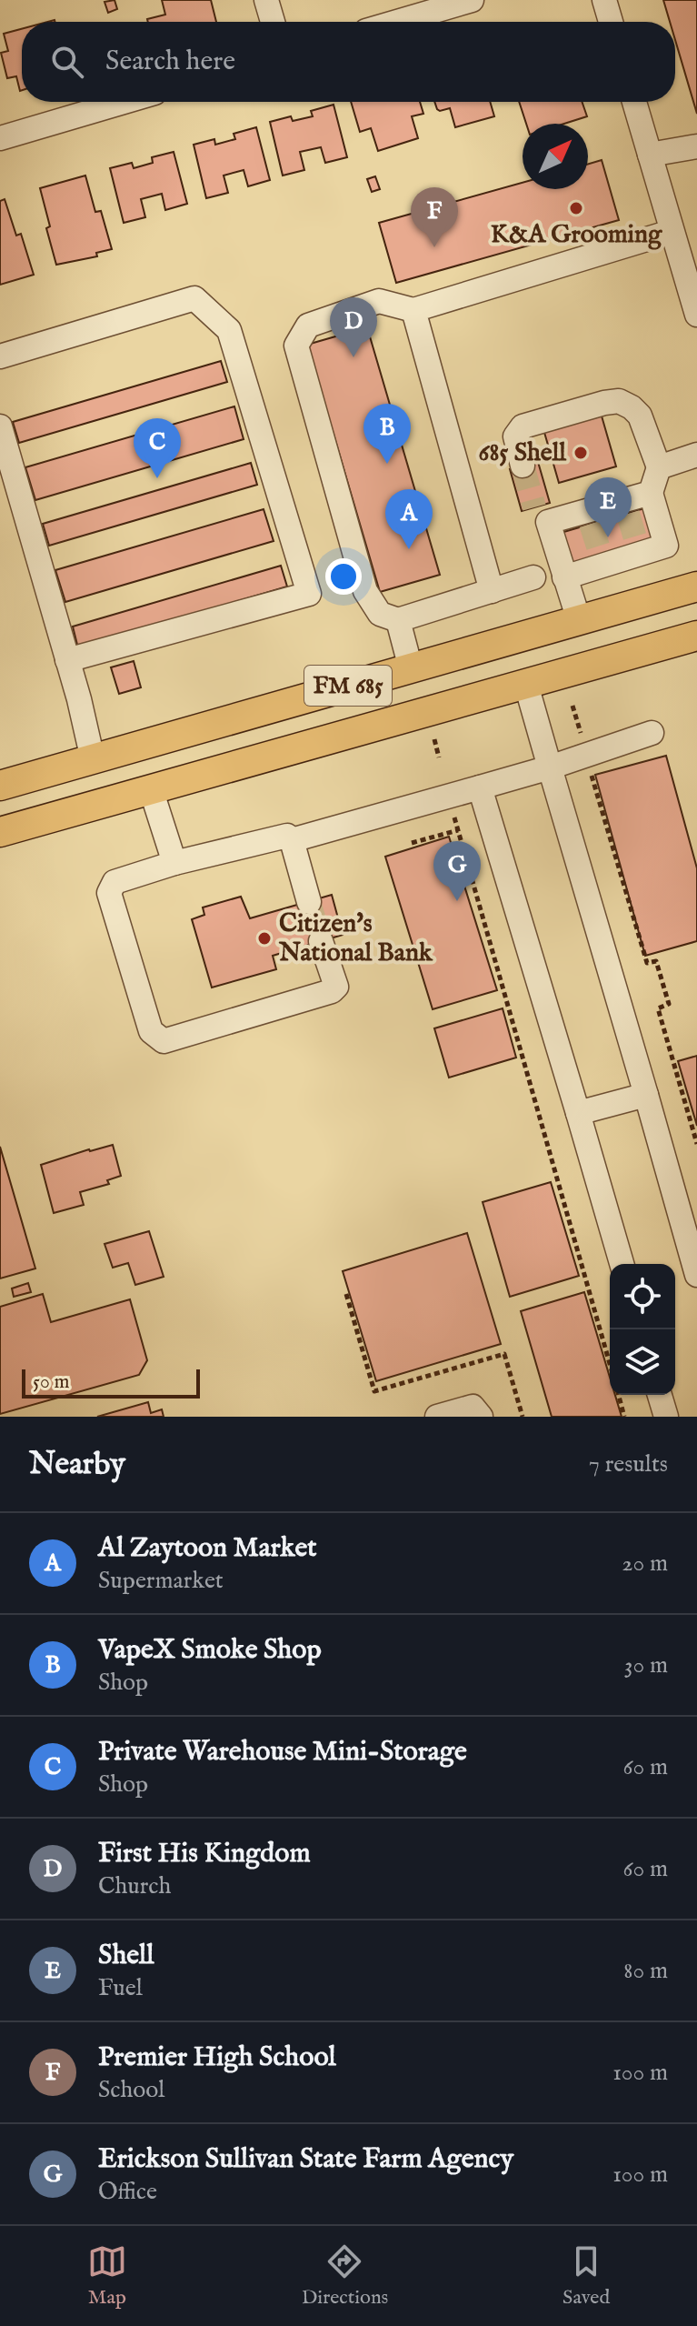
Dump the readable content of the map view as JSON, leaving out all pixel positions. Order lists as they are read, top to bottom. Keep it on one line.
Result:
{"streets":{"main road":["FM 685"]},"places":["K&A Grooming","685 Shell","Citizen's National Bank"],"scale_bar":"50 m","north":"top right","page":{"search":"Search here","pins":["F","D","B","C","E","A","G"],"scale":"50 m","heading":["Nearby","7 results"],"list":[{"mark":"A","name":"Al Zaytoon Market","note":"Supermarket","value":"20 m"},{"mark":"B","name":"VapeX Smoke Shop","note":"Shop","value":"30 m"},{"mark":"C","name":"Private Warehouse Mini-Storage","note":"Shop","value":"60 m"},{"mark":"D","name":"First His Kingdom","note":"Church","value":"60 m"},{"mark":"E","name":"Shell","note":"Fuel","value":"80 m"},{"mark":"F","name":"Premier High School","note":"School","value":"100 m"},{"mark":"G","name":"Erickson Sullivan State Farm Agency","note":"Office","value":"100 m"}],"nav":["Map","Directions","Saved"]}}
